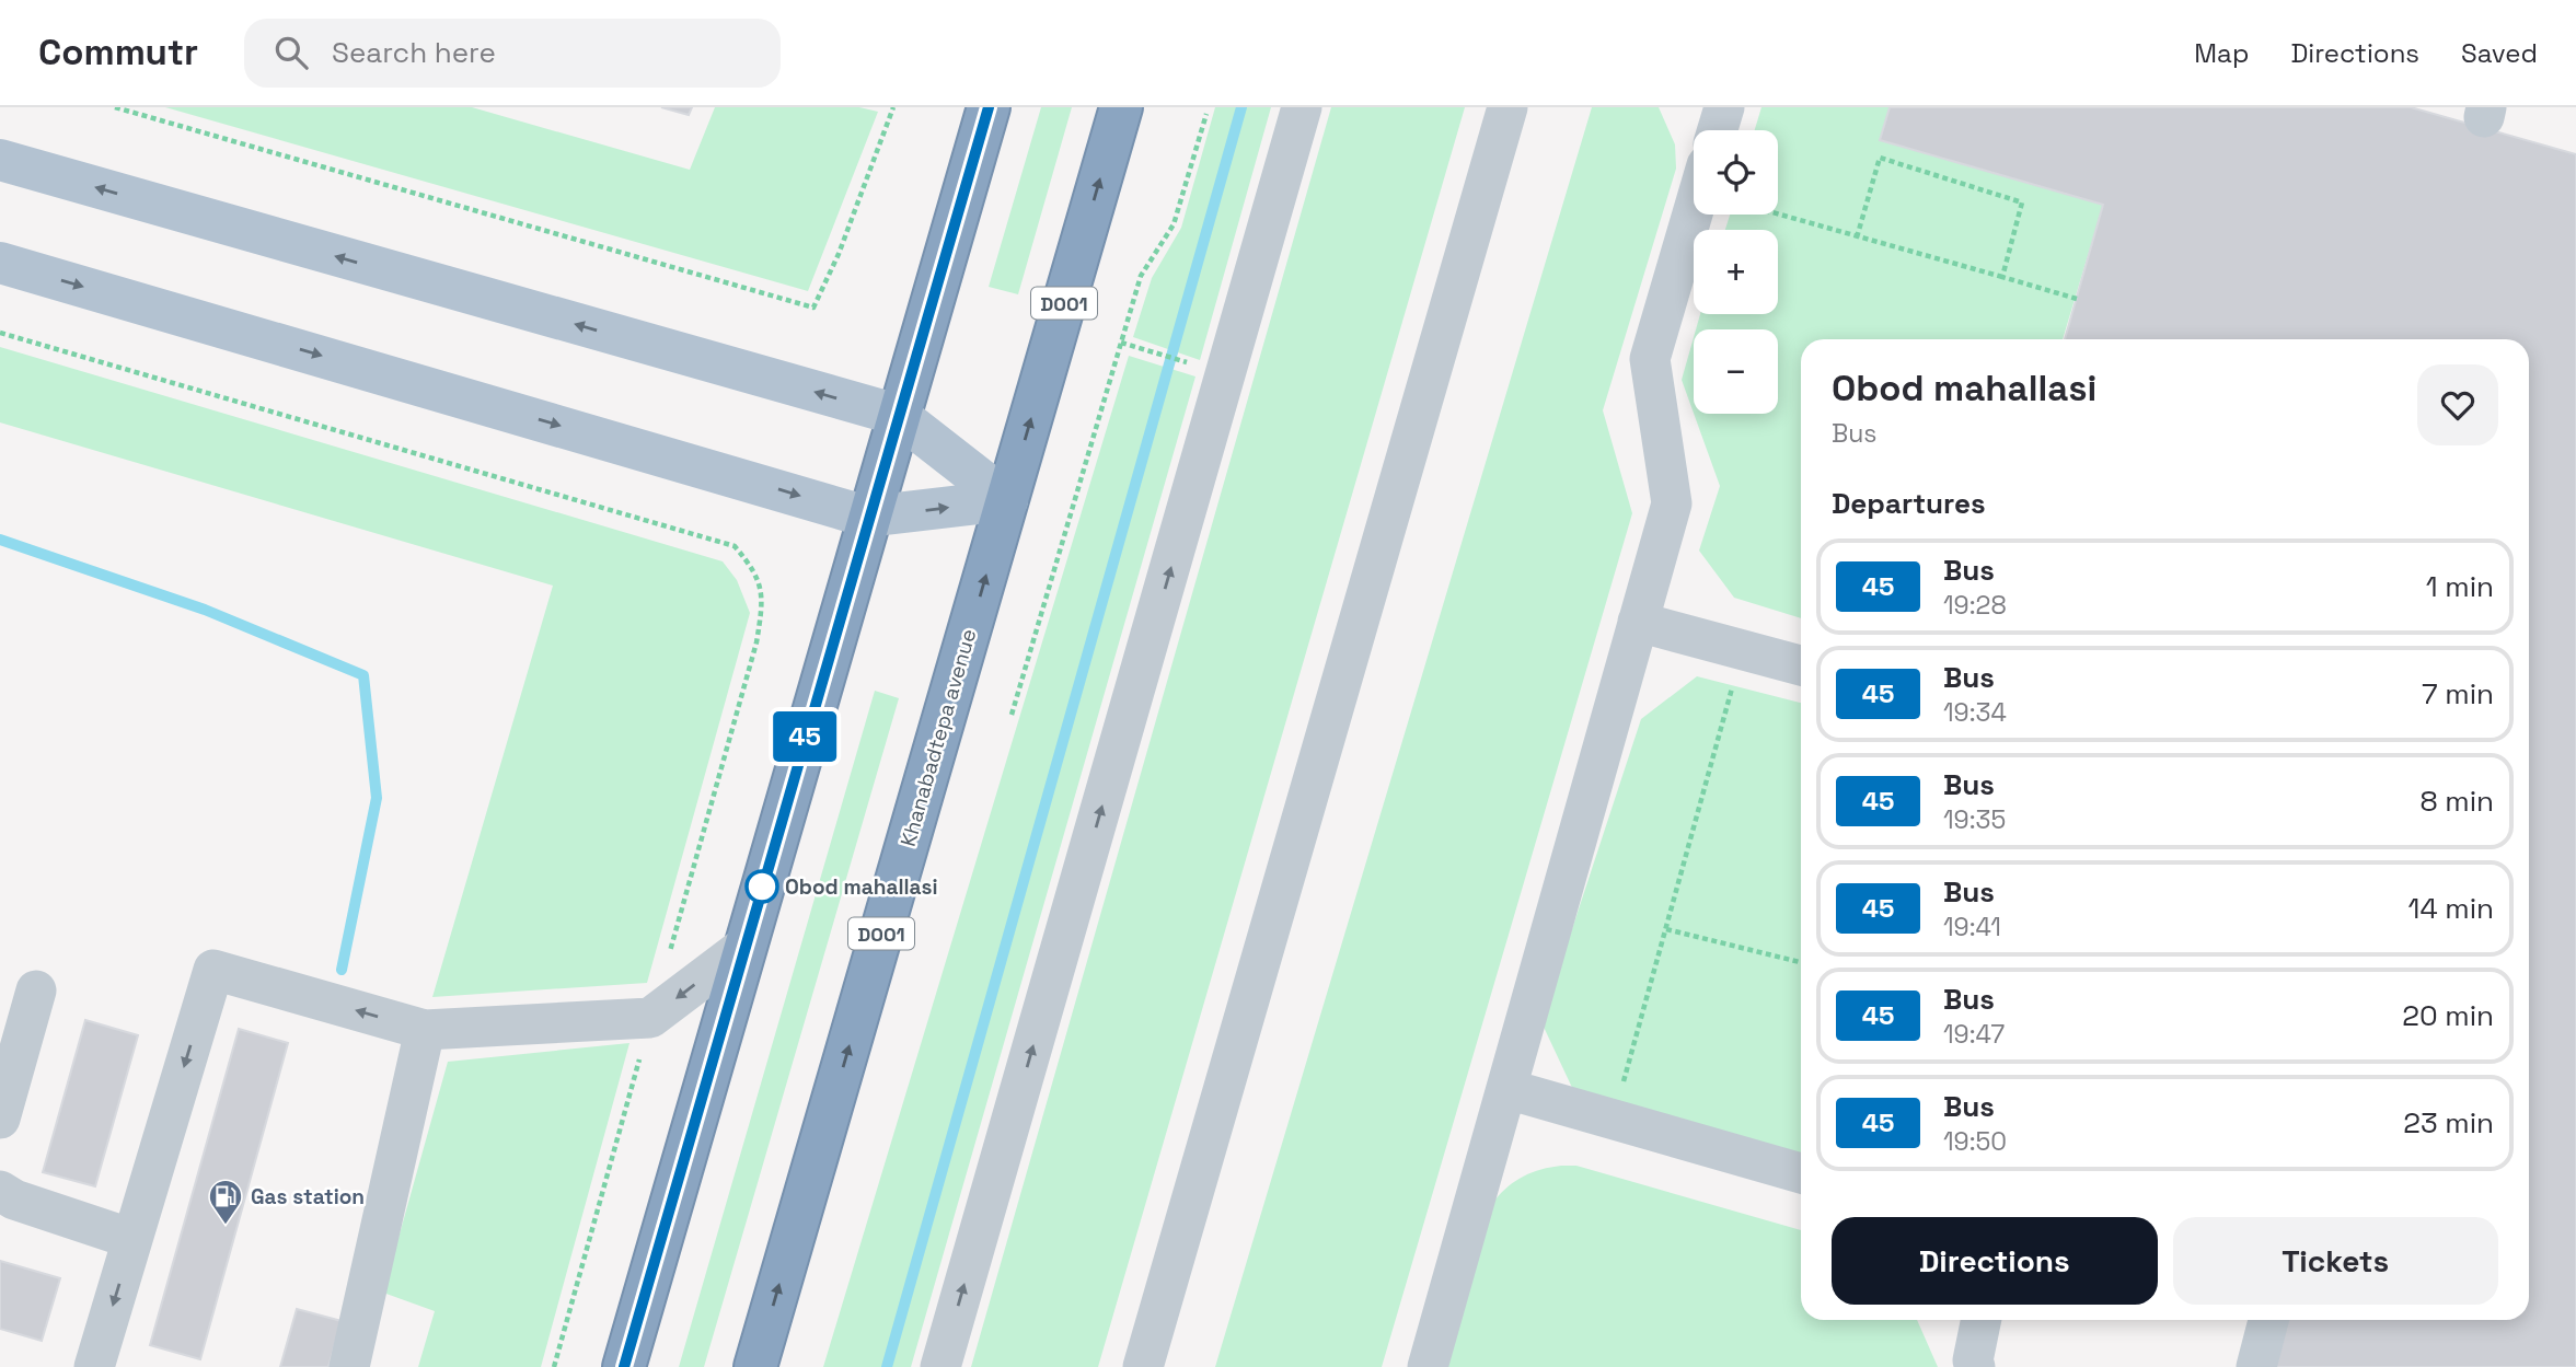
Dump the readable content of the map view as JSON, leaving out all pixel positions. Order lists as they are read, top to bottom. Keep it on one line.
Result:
{"streets":{"highway":["D001","Khanabadtepa avenue"]},"places":{"other":["Obod mahallasi"],"fuel station":["Gas station"]},"lines":["bus line 45"],"page":{"header":"Commutr","search":"Search here","nav":["Map","Directions","Saved"],"on_map":"45","map_buttons":["+","−"],"heading":[["Obod mahallasi","Bus"],"Departures"],"list":[{"mark":"45","name":"Bus","note":"19:28","value":"1 min"},{"mark":"45","name":"Bus","note":"19:34","value":"7 min"},{"mark":"45","name":"Bus","note":"19:35","value":"8 min"},{"mark":"45","name":"Bus","note":"19:41","value":"14 min"},{"mark":"45","name":"Bus","note":"19:47","value":"20 min"},{"mark":"45","name":"Bus","note":"19:50","value":"23 min"}],"buttons":["Directions","Tickets"]}}
